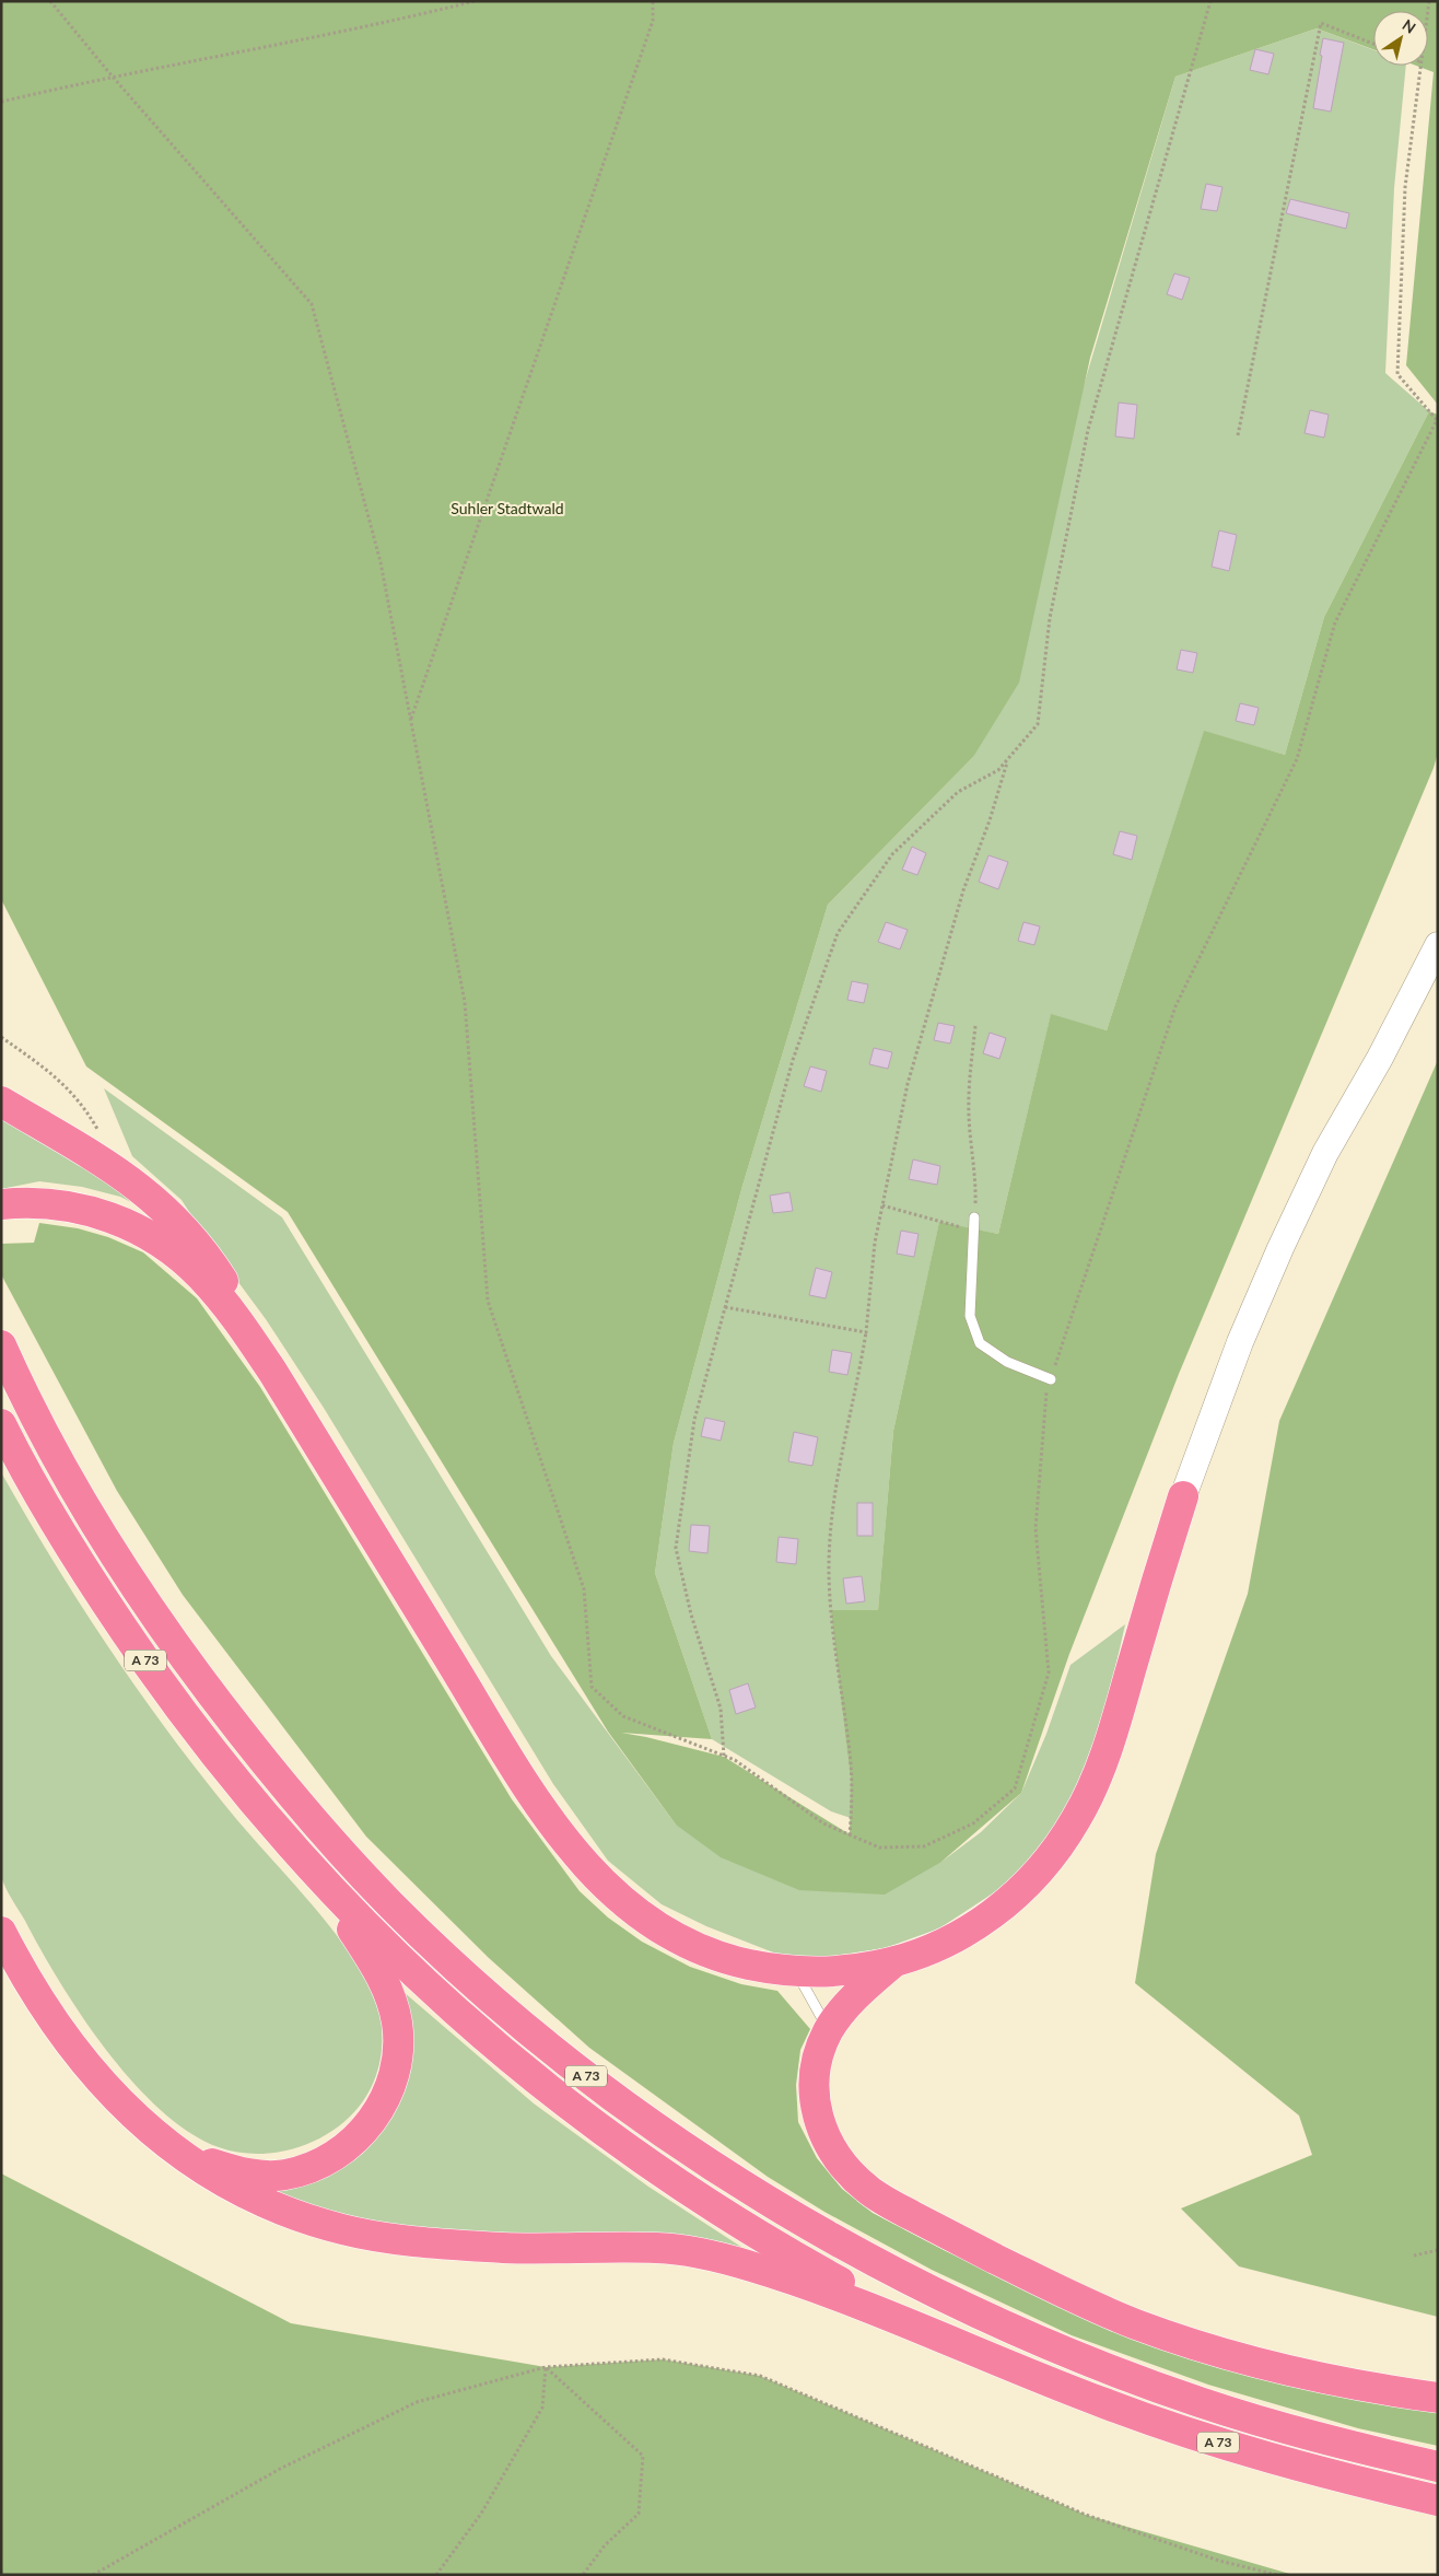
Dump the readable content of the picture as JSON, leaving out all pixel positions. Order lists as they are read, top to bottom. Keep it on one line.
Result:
{"streets":{"highway":["A 73"]},"parks":["Suhler Stadtwald"],"north":"top right"}
